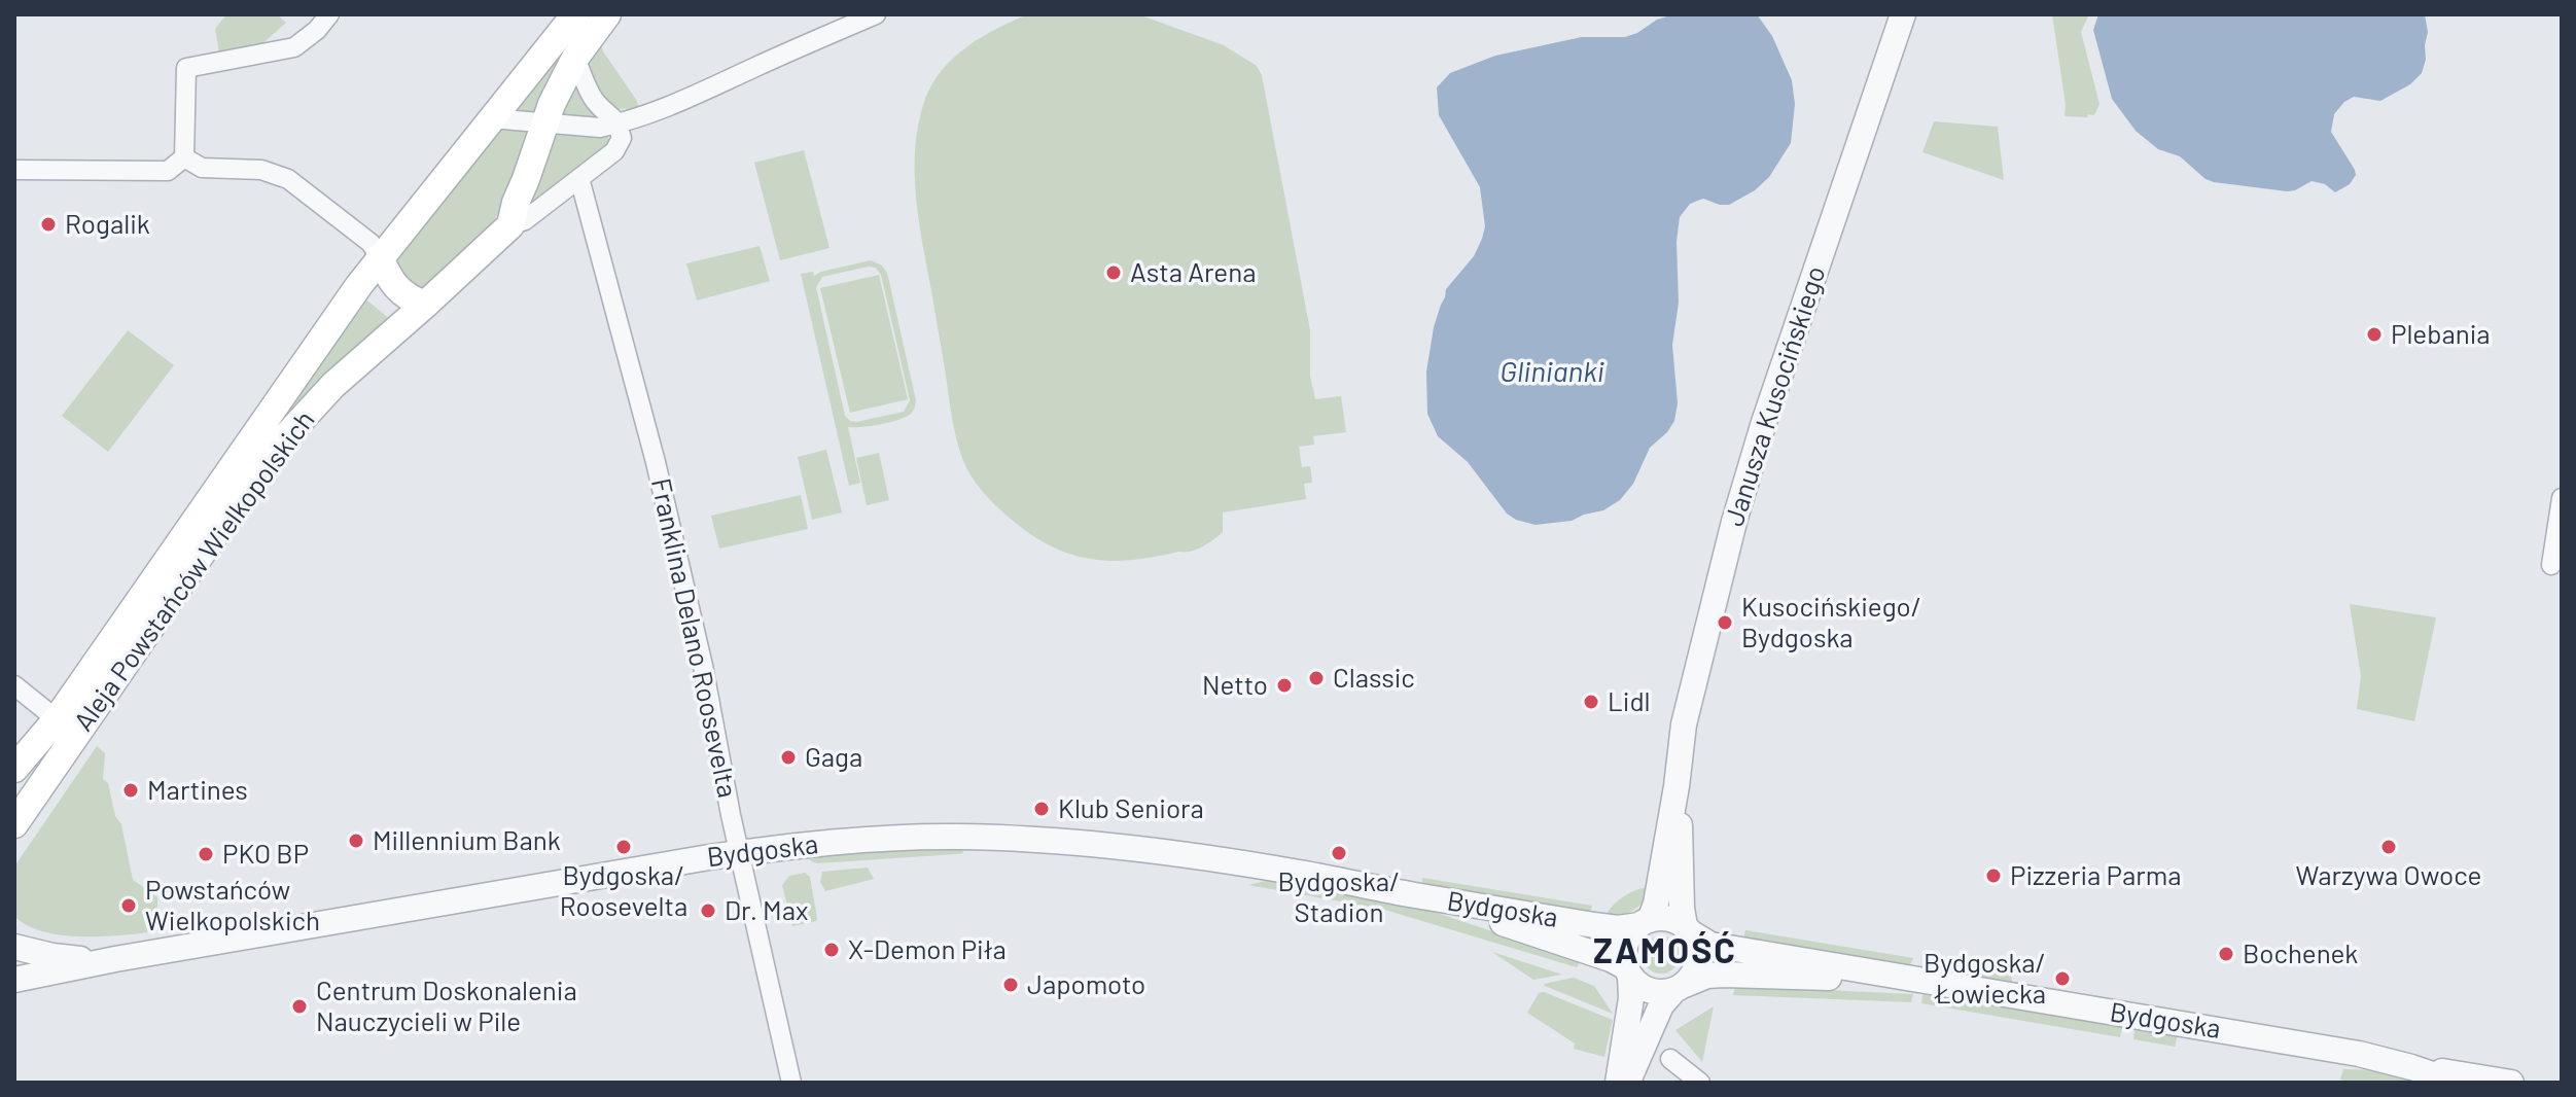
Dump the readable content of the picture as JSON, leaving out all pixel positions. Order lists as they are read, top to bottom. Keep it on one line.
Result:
{"streets":{"main road":["Aleja Powstańców Wielkopolskich"],"street":["Janusza Kusocińskiego","Franklina Delano Roosevelta","Bydgoska"]},"crossings":[["Janusza Kusocińskiego","Bydgoska"],["Franklina Delano Roosevelta","Bydgoska"]],"districts":["ZAMOŚĆ"],"water":["Glinianki"],"places":["Rogalik","Asta Arena","Plebania","Kusocińskiego/ Bydgoska","Classic","Netto","Lidl","Gaga","Martines","Klub Seniora","Millennium Bank","Bydgoska/ Roosevelta","Warzywa Owoce","Bydgoska/ Stadion","PKO BP","Pizzeria Parma","Powstańców Wielkopolskich","Dr. Max","X-Demon Piła","Bochenek","Bydgoska/ Łowiecka","Japomoto","Centrum Doskonalenia Nauczycieli w Pile"]}
